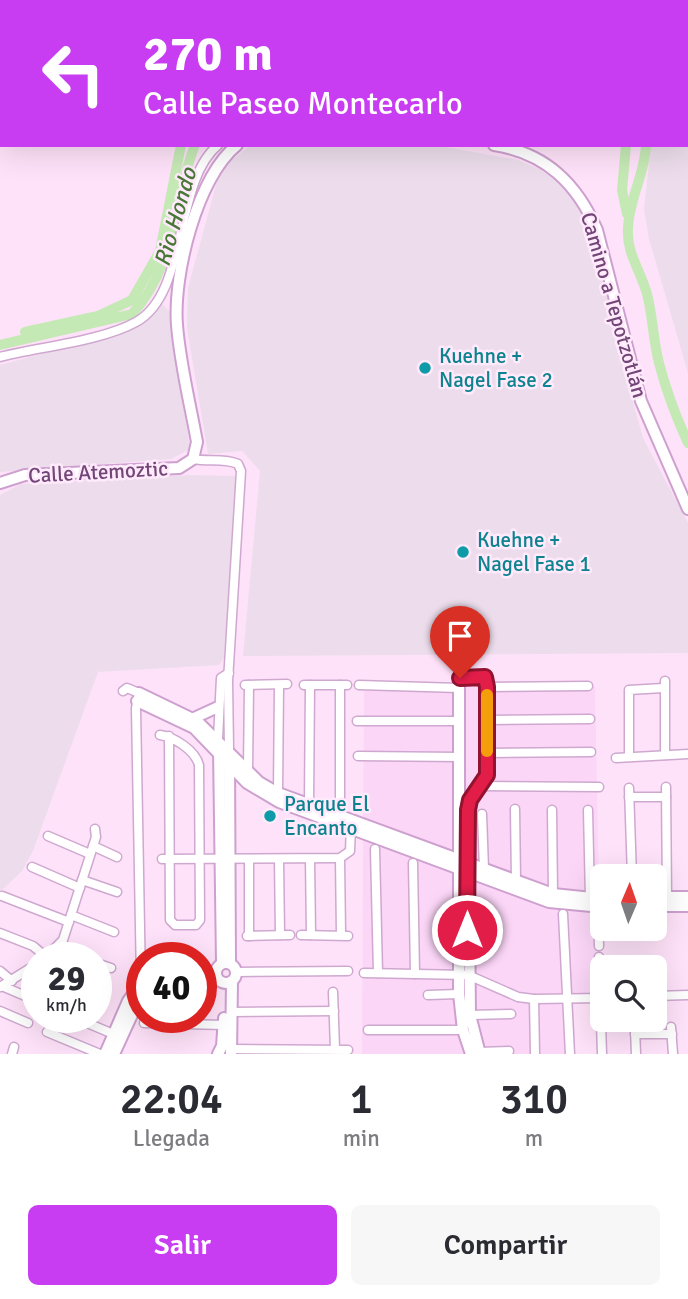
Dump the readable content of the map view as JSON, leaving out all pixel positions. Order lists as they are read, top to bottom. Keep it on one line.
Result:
{"streets":{"street":["Camino a Tepotzotlán","Calle Atemoztic"]},"water":["Rio Hondo"],"places":["Kuehne + Nagel Fase 2","Kuehne + Nagel Fase 1","Parque El Encanto"],"north":"top","page":{"turn":["270 m","Calle Paseo Montecarlo"],"speed":"29 km/h","limit":"40","eta":["22:04","Llegada","1","min","310","m"],"buttons":["Salir","Compartir"]}}
